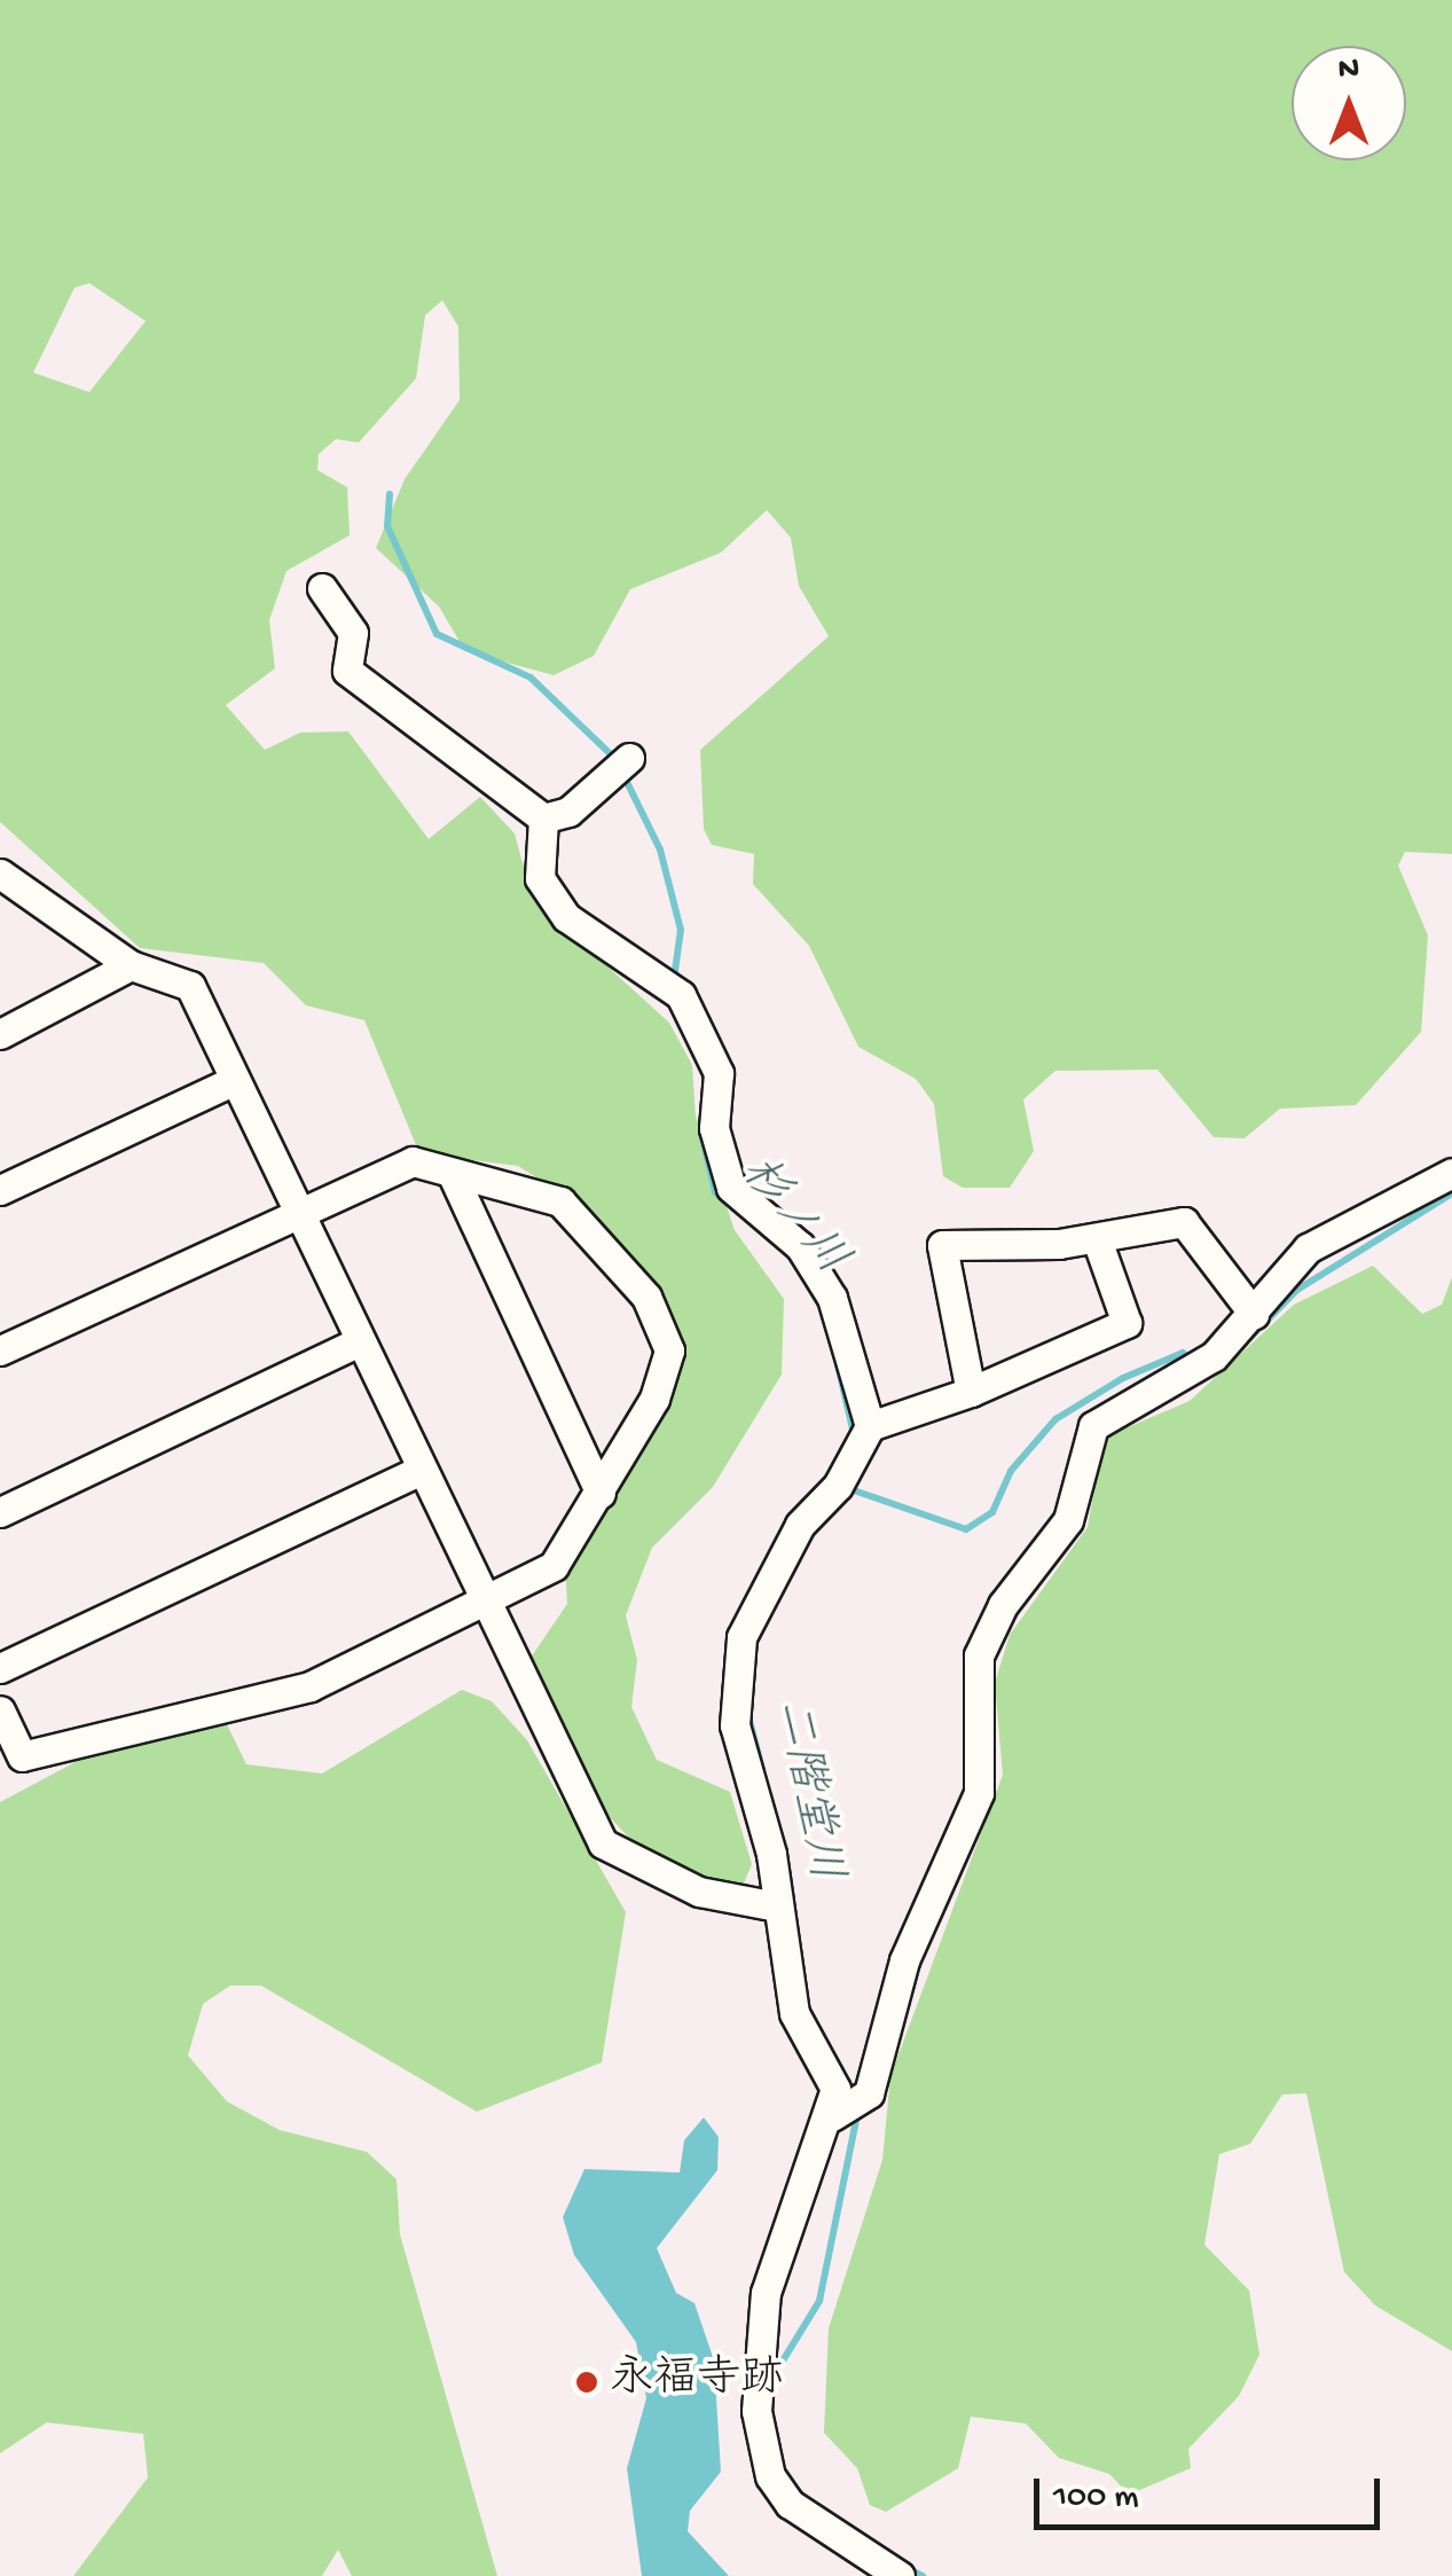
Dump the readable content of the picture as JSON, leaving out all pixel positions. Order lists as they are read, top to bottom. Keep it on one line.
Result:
{"water":["杉ノ川","二階堂川"],"places":["永福寺跡"],"scale_bar":"100 m","north":"top"}
